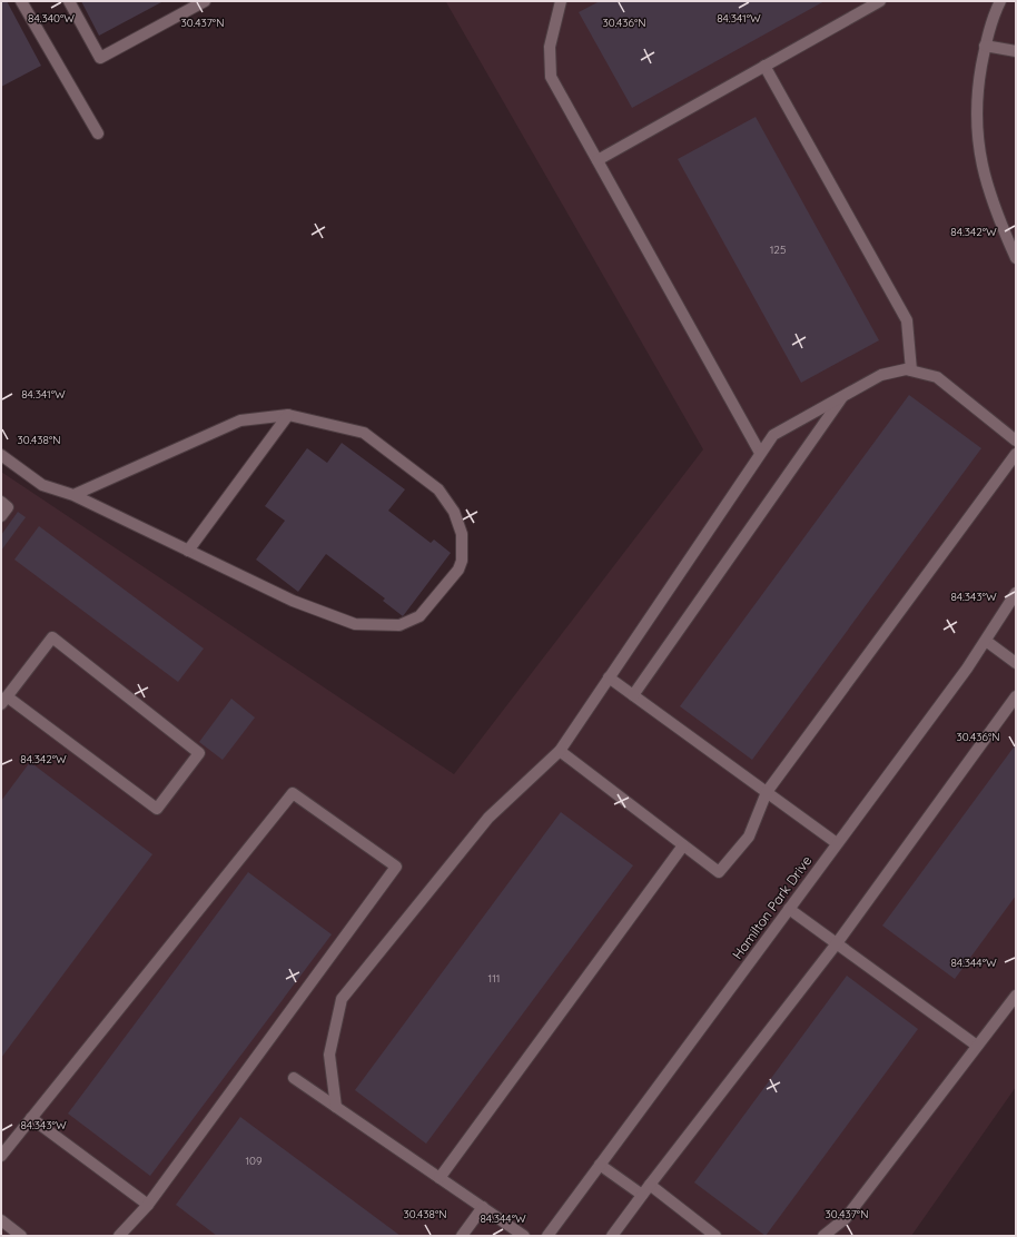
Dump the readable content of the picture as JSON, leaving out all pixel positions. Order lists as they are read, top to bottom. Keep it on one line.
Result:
{"streets":{"street":["Hamilton Park Drive"]},"house_numbers":["125","111","109"],"coordinates":["84.340°W","84.341°W","30.437°N","30.436°N","84.342°W","30.438°N","84.343°W","84.344°W"]}
